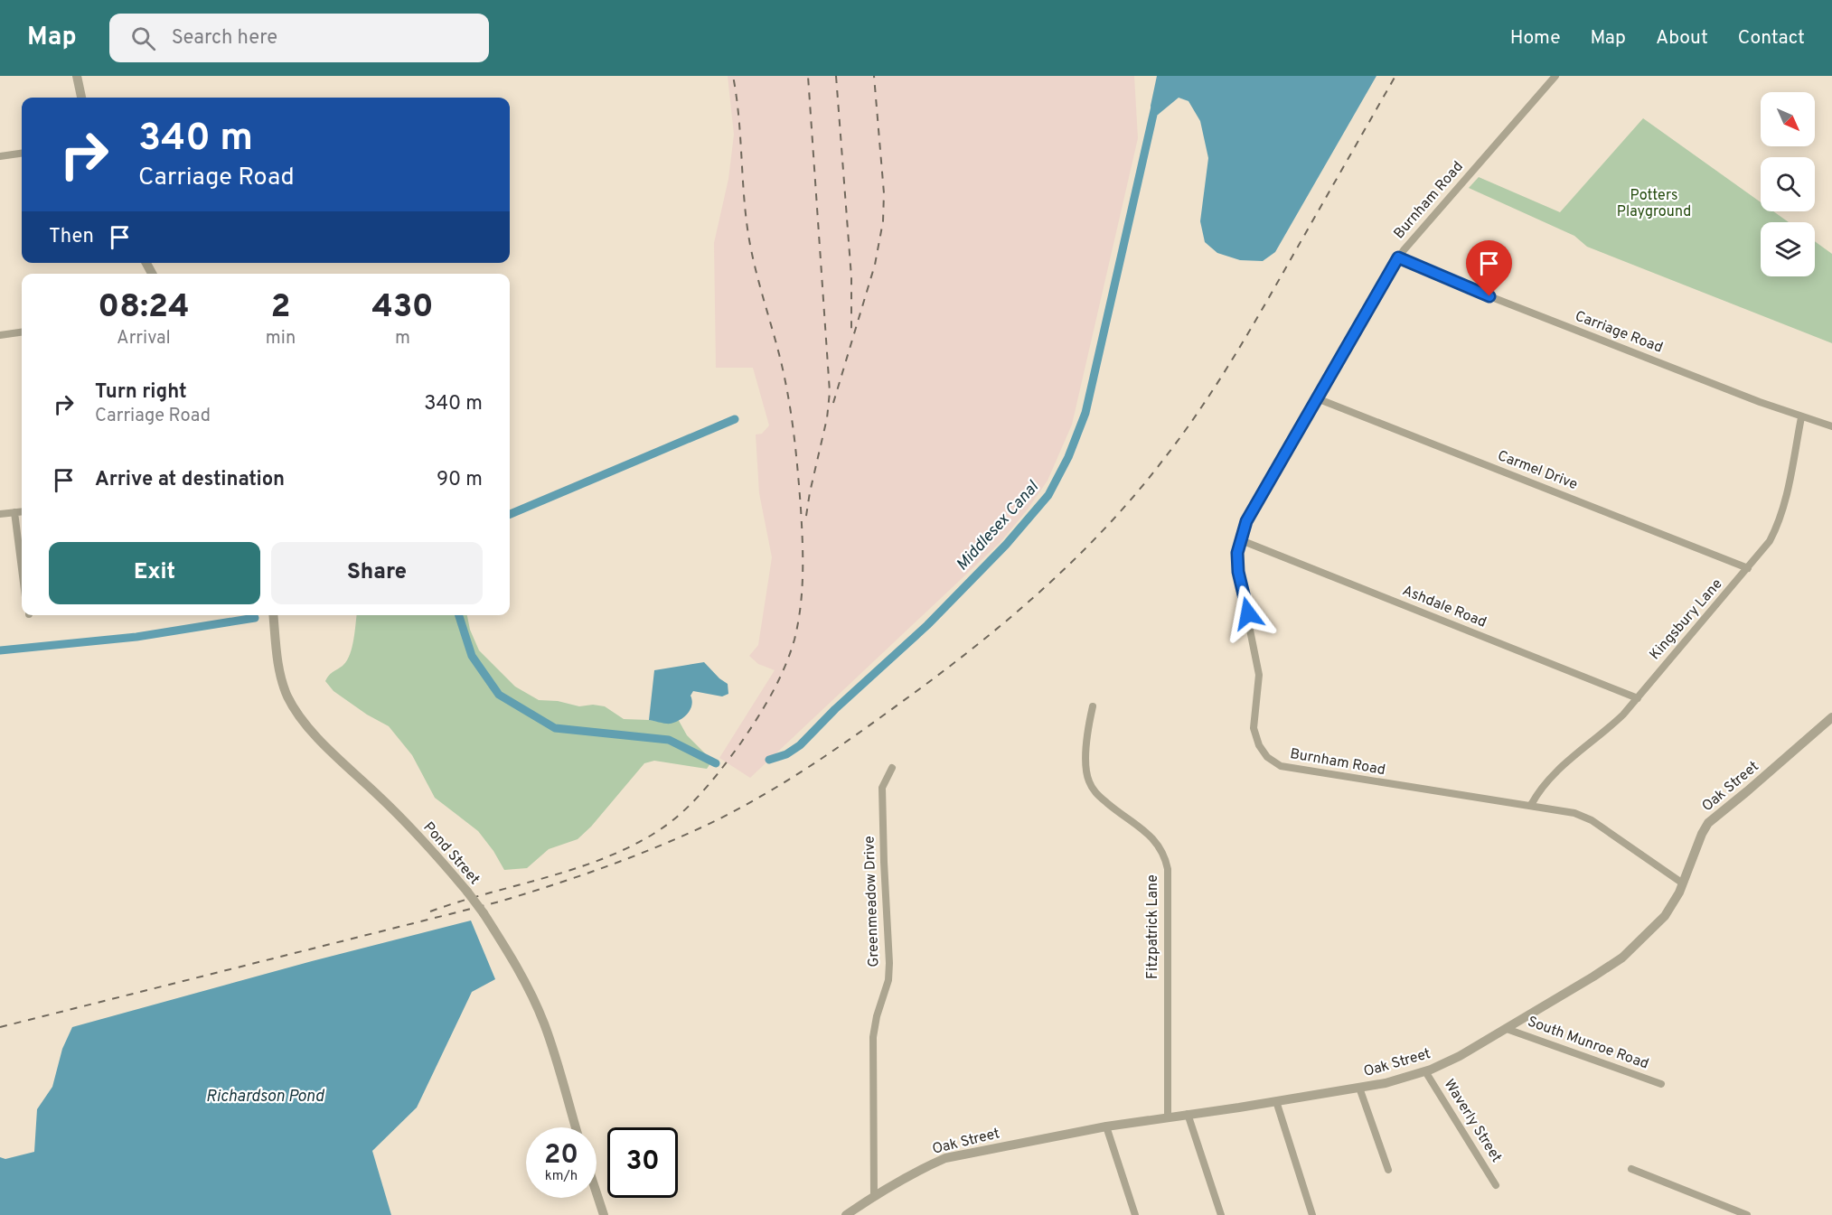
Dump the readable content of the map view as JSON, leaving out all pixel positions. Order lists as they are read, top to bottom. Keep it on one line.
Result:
{"streets":{"street":["Burnham Road","Carriage Road","Carmel Drive","Ashdale Road","Kingsbury Lane","Oak Street","Pond Street","Greenmeadow Drive","Fitzpatrick Lane","South Munroe Road","Waverly Street"]},"crossings":[["Burnham Road","Carriage Road"],["Burnham Road","Carmel Drive"],["Burnham Road","Ashdale Road"],["Burnham Road","Kingsbury Lane"],["Burnham Road","Oak Street"],["Carriage Road","Kingsbury Lane"],["Carmel Drive","Kingsbury Lane"],["Ashdale Road","Kingsbury Lane"],["Oak Street","Greenmeadow Drive"],["Oak Street","Fitzpatrick Lane"],["Oak Street","South Munroe Road"],["Oak Street","Waverly Street"]],"water":["Middlesex Canal","Richardson Pond"],"parks":["Potters Playground"],"north":"bottom right","page":{"header":"Map","search":"Search here","nav":["Home","Map","About","Contact"],"turn":["340 m","Carriage Road"],"then":"Then","eta":["08:24","Arrival","2","min","430","m"],"list":[{"name":"Turn right","note":"Carriage Road","value":"340 m"},{"name":"Arrive at destination","value":"90 m"}],"buttons":["Exit","Share"],"speed":"20 km/h","limit":"30"}}
